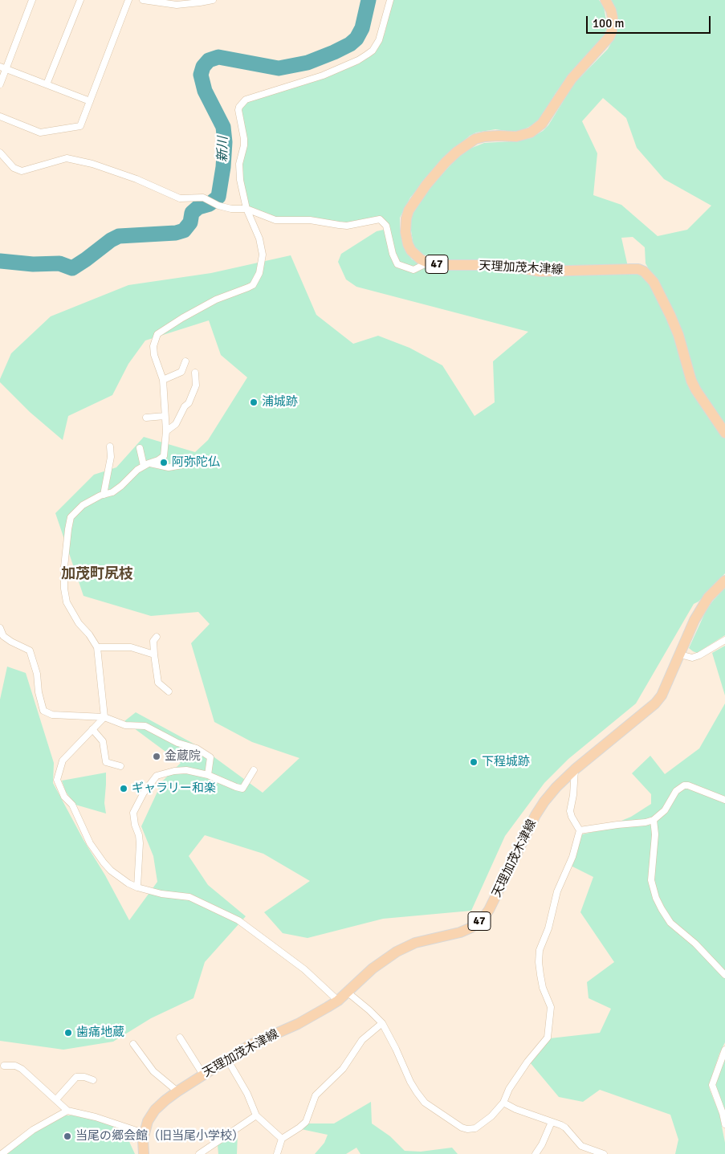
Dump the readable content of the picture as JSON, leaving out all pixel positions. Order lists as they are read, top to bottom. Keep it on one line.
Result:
{"streets":{"main road":["47","天理加茂木津線"]},"districts":["加茂町尻枝"],"water":["新川"],"places":["浦城跡","阿弥陀仏","金蔵院","下程城跡","ギャラリー和楽","歯痛地蔵","当尾の郷会館（旧当尾小学校）"],"scale_bar":"100 m"}
